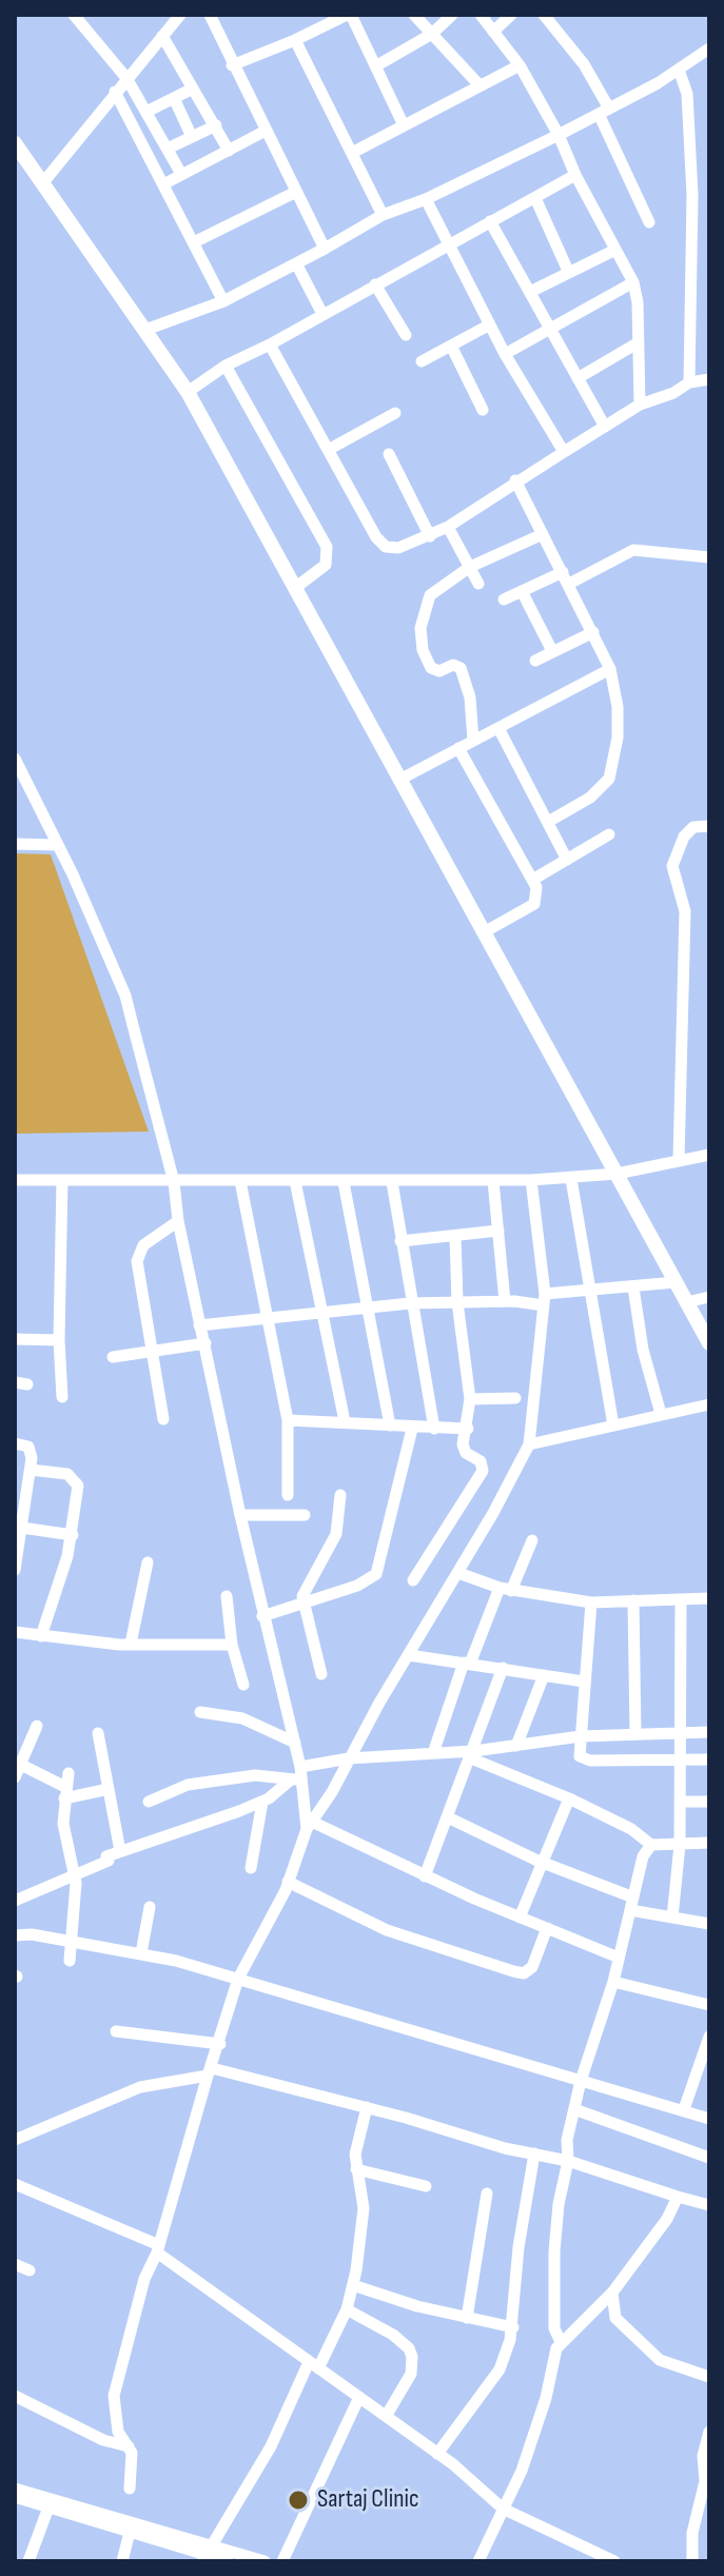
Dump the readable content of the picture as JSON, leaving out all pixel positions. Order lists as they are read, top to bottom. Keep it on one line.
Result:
{"places":["Sartaj Clinic"]}
